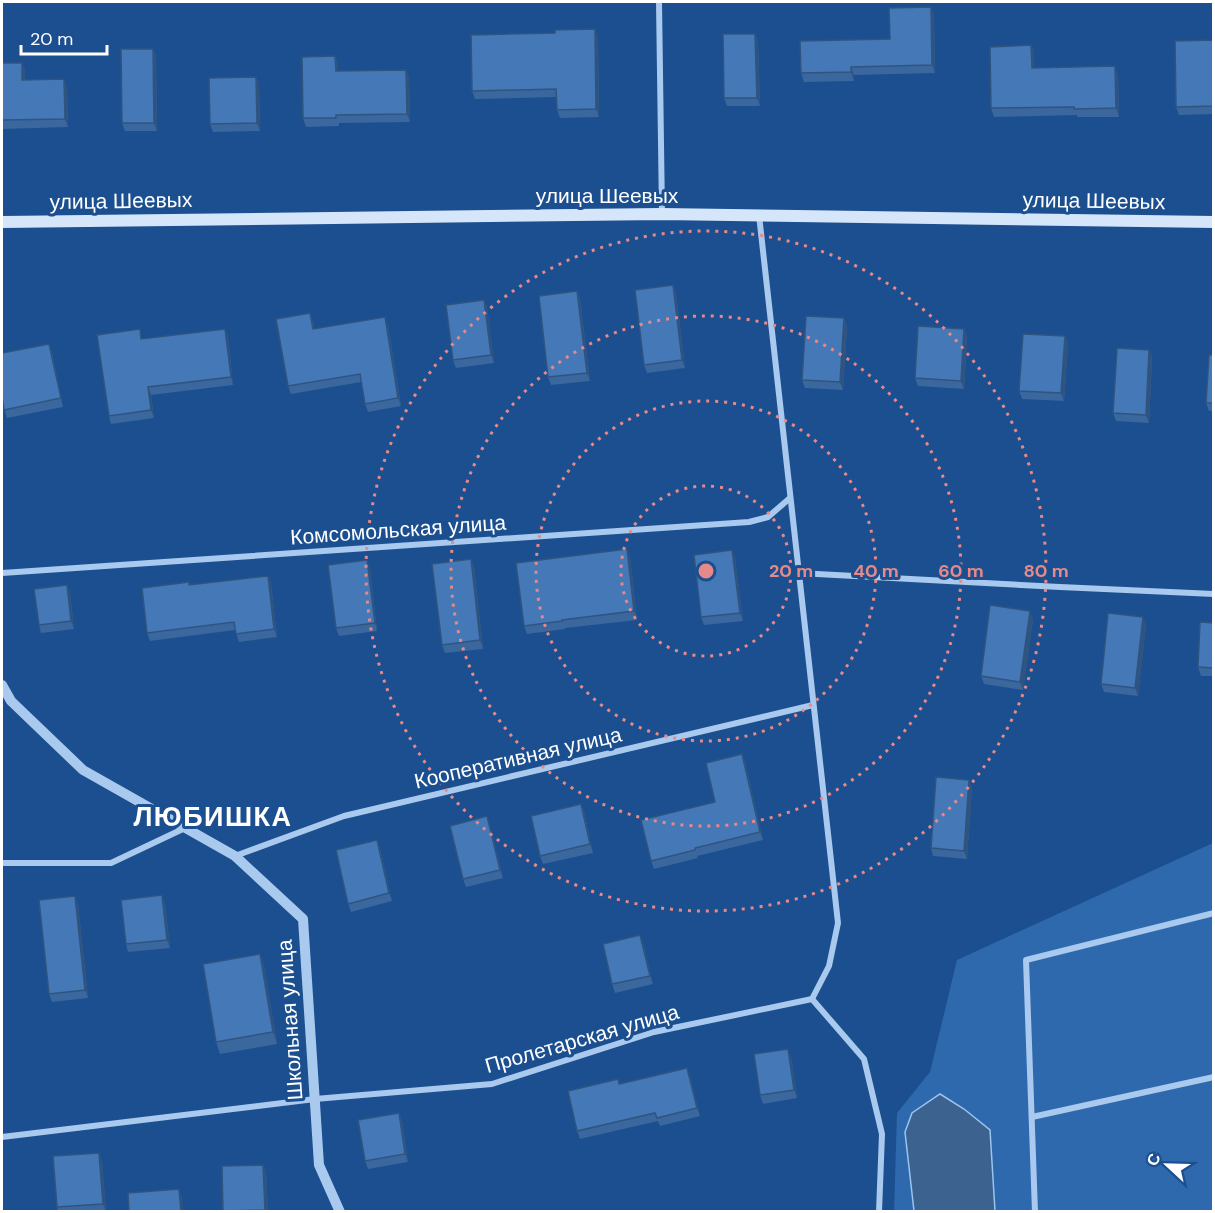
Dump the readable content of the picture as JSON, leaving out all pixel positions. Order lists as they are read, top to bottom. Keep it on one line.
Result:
{"streets":{"main road":["улица Шеевых"],"street":["Комсомольская улица","Кооперативная улица","Школьная улица","Пролетарская улица"]},"crossings":[["Кооперативная улица","Школьная улица"],["Школьная улица","Пролетарская улица"]],"districts":["ЛЮБИШКА"],"scale_bar":"20 m","north":"left","rings":["20 m","40 m","60 m","80 m"]}
